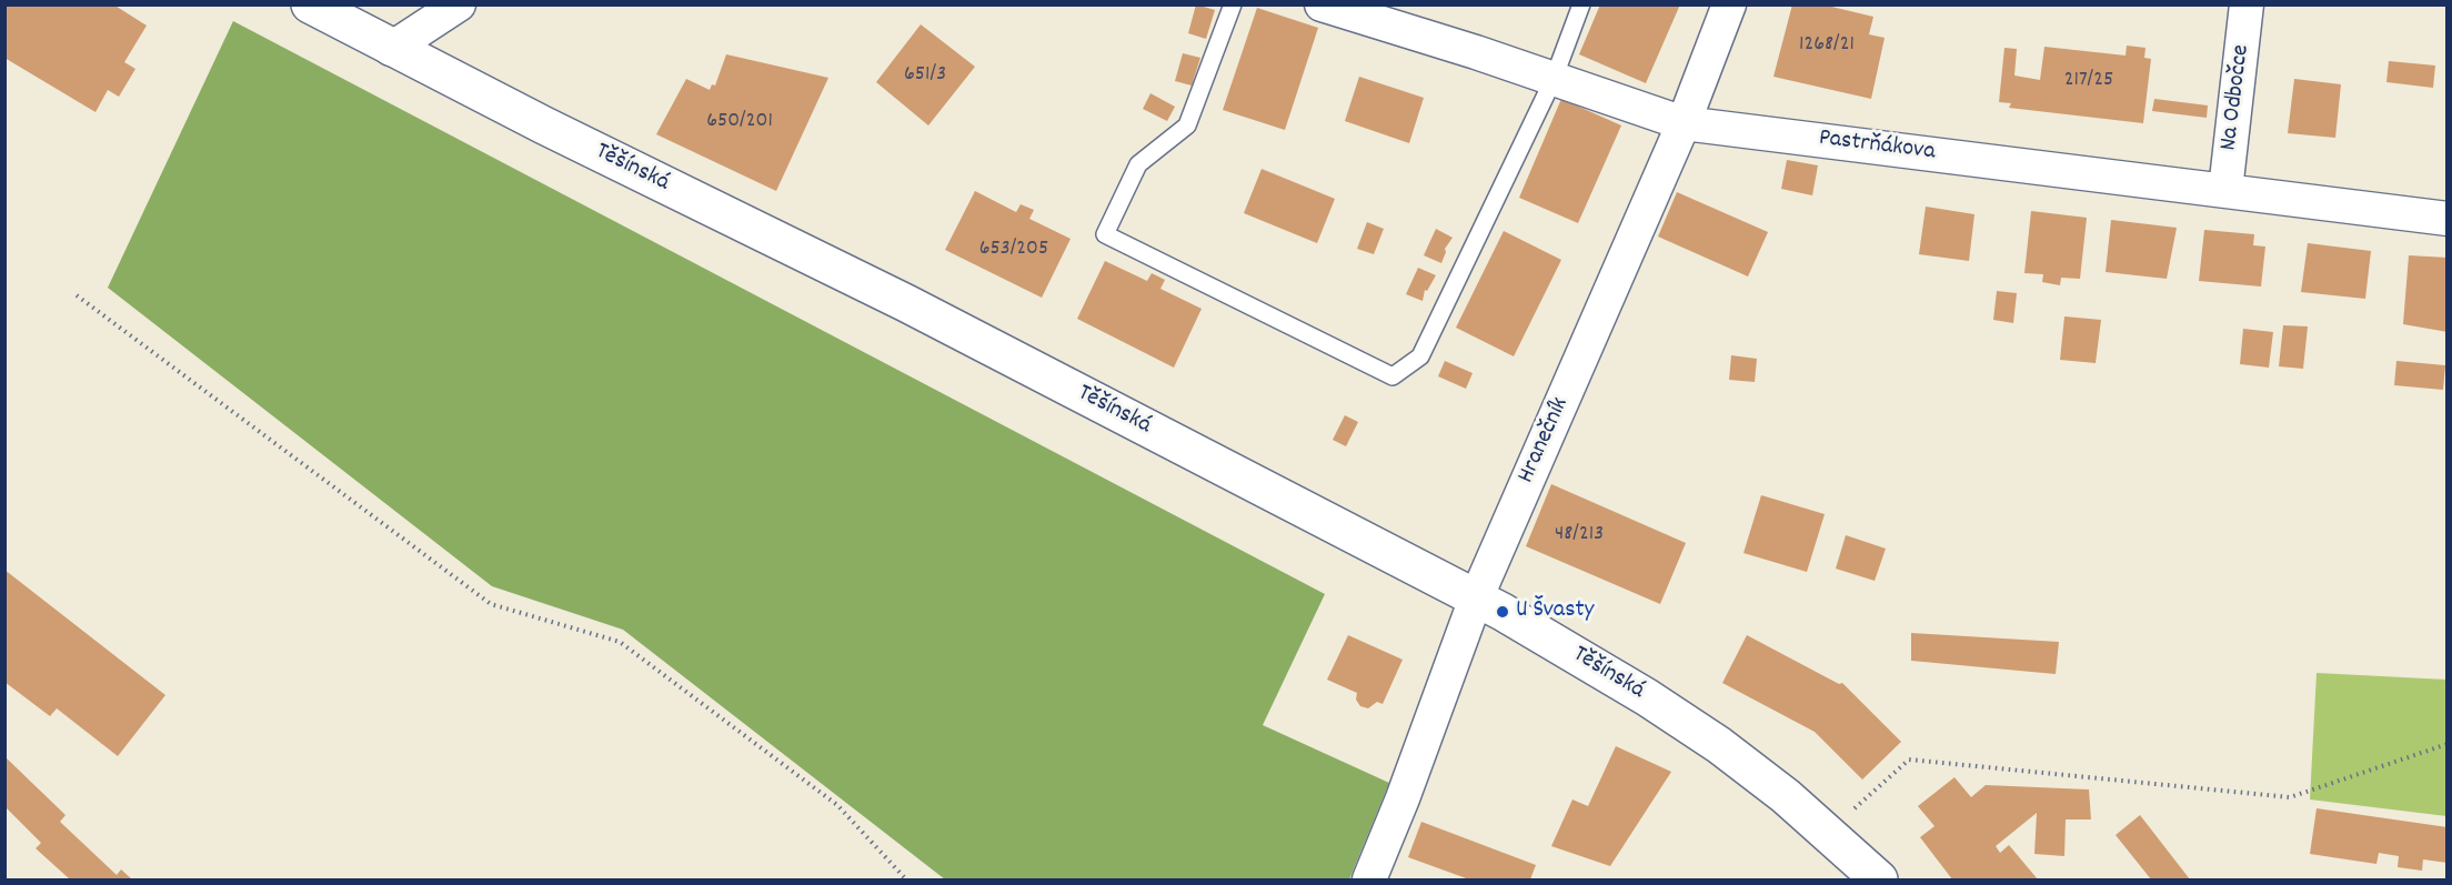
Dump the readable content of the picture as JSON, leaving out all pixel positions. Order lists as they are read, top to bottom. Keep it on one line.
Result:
{"streets":{"main road":["Těšínská"],"street":["Na Odbočce","Pastrňákova","Hranečník"]},"crossings":[["Na Odbočce","Pastrňákova"],["Pastrňákova","Hranečník"],["Těšínská","Hranečník"]],"places":["U Švasty"],"house_numbers":["1268/21","651/3","217/25","650/201","653/205","48/213"]}
